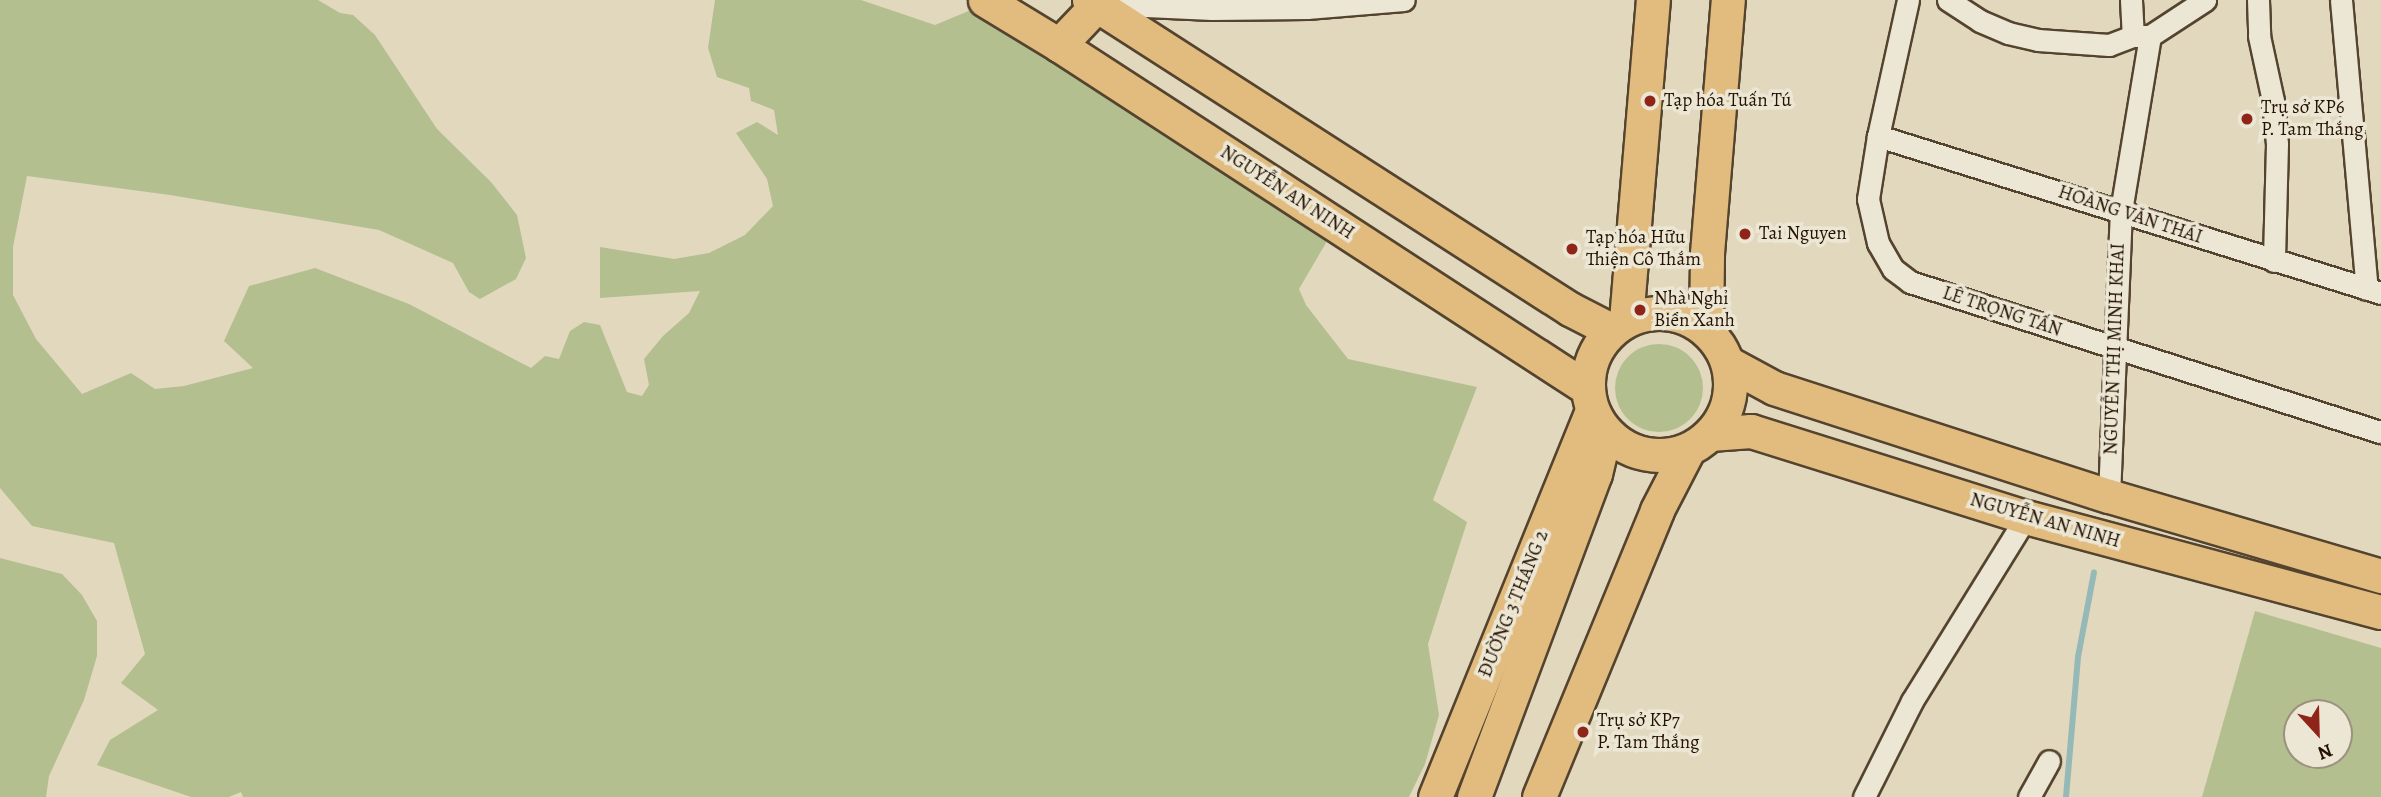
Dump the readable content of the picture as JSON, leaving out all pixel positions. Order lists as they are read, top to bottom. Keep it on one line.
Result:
{"streets":{"main road":["NGUYỄN AN NINH","ĐƯỜNG 3 THÁNG 2"],"street":["HOÀNG VĂN THÁI","LÊ TRỌNG TẤN","NGUYỄN THỊ MINH KHAI"]},"crossings":[["NGUYỄN AN NINH","ĐƯỜNG 3 THÁNG 2"],["HOÀNG VĂN THÁI","LÊ TRỌNG TẤN"],["HOÀNG VĂN THÁI","NGUYỄN THỊ MINH KHAI"],["LÊ TRỌNG TẤN","NGUYỄN THỊ MINH KHAI"]],"places":["Tạp hóa Tuấn Tú","Trụ sở KP6 P. Tam Thắng","Tai Nguyen","Tạp hóa Hữu Thiện Cô Thắm","Nhà Nghỉ Biển Xanh","Trụ sở KP7 P. Tam Thắng"],"north":"bottom"}
